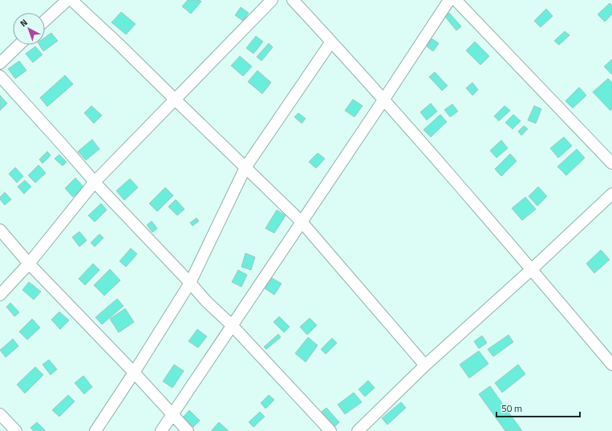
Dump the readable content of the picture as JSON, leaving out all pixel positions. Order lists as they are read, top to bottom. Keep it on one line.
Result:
{"scale_bar":"50 m","north":"top left"}
